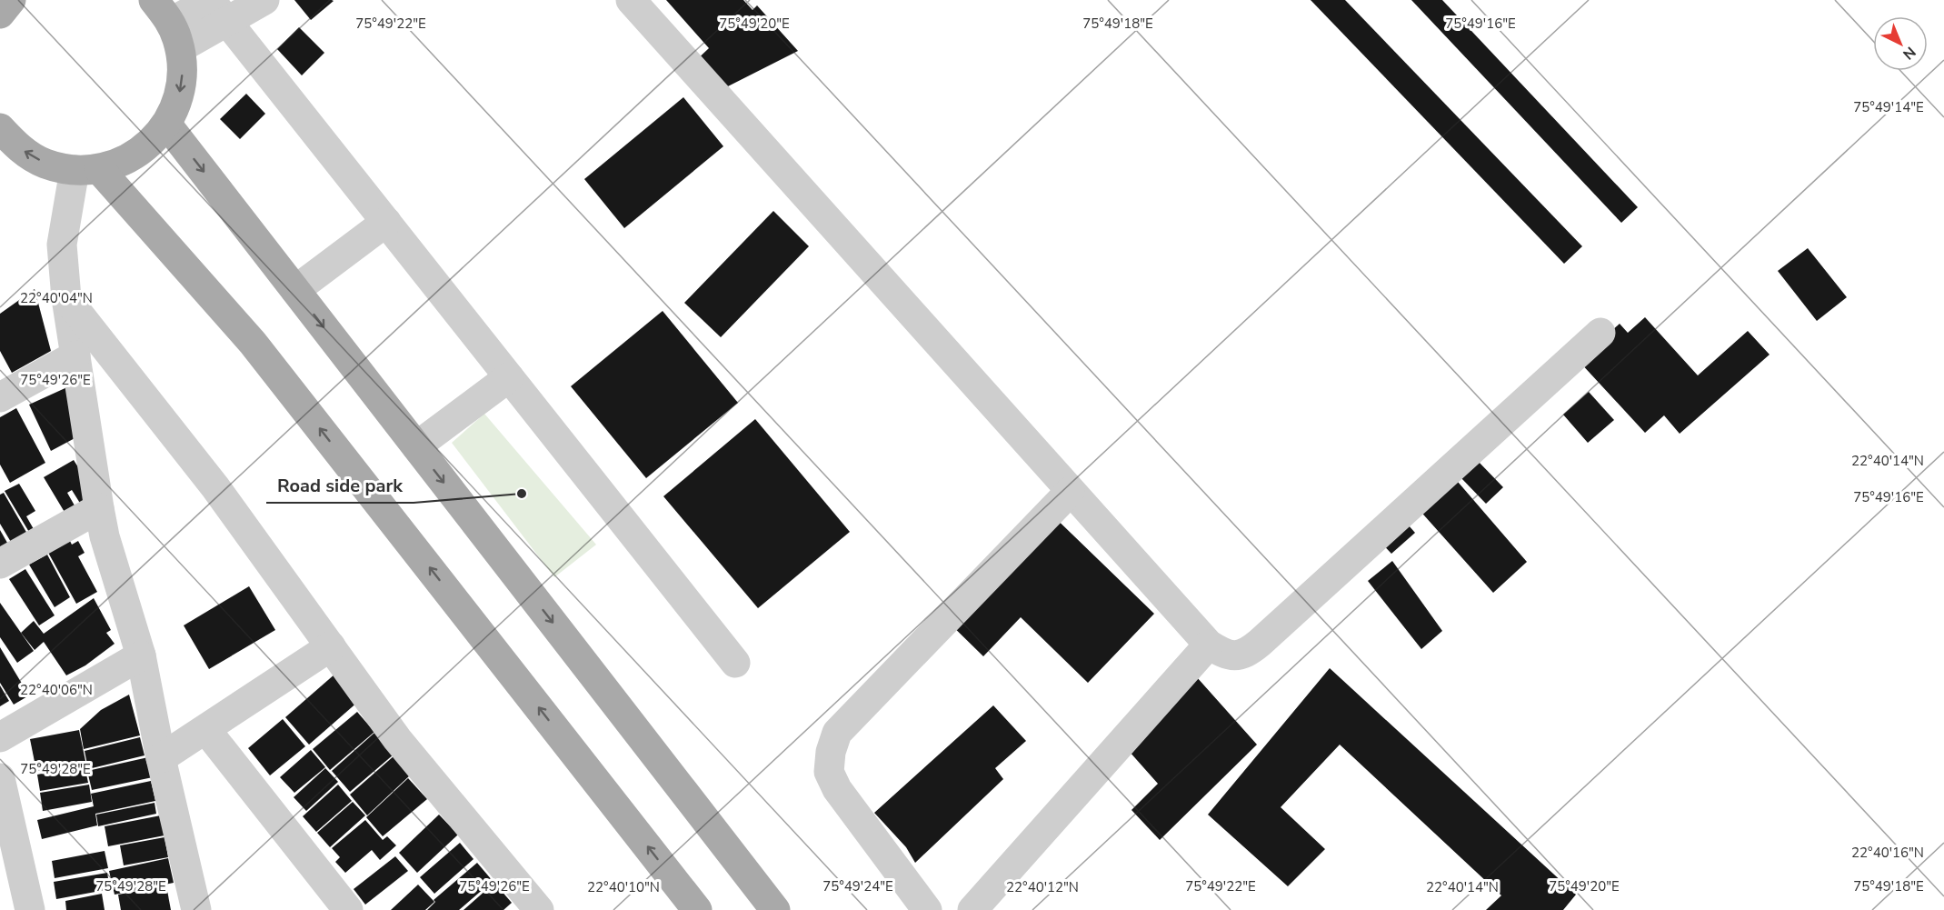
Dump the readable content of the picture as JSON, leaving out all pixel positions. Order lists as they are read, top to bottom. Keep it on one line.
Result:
{"places":["Road side park"],"north":"bottom right","coordinates":["75°49'22\"E","75°49'20\"E","75°49'18\"E","75°49'16\"E","75°49'14\"E","22°40'04\"N","75°49'26\"E","22°40'14\"N","22°40'06\"N","75°49'28\"E","22°40'16\"N","75°49'24\"E","22°40'10\"N","22°40'12\"N"]}
